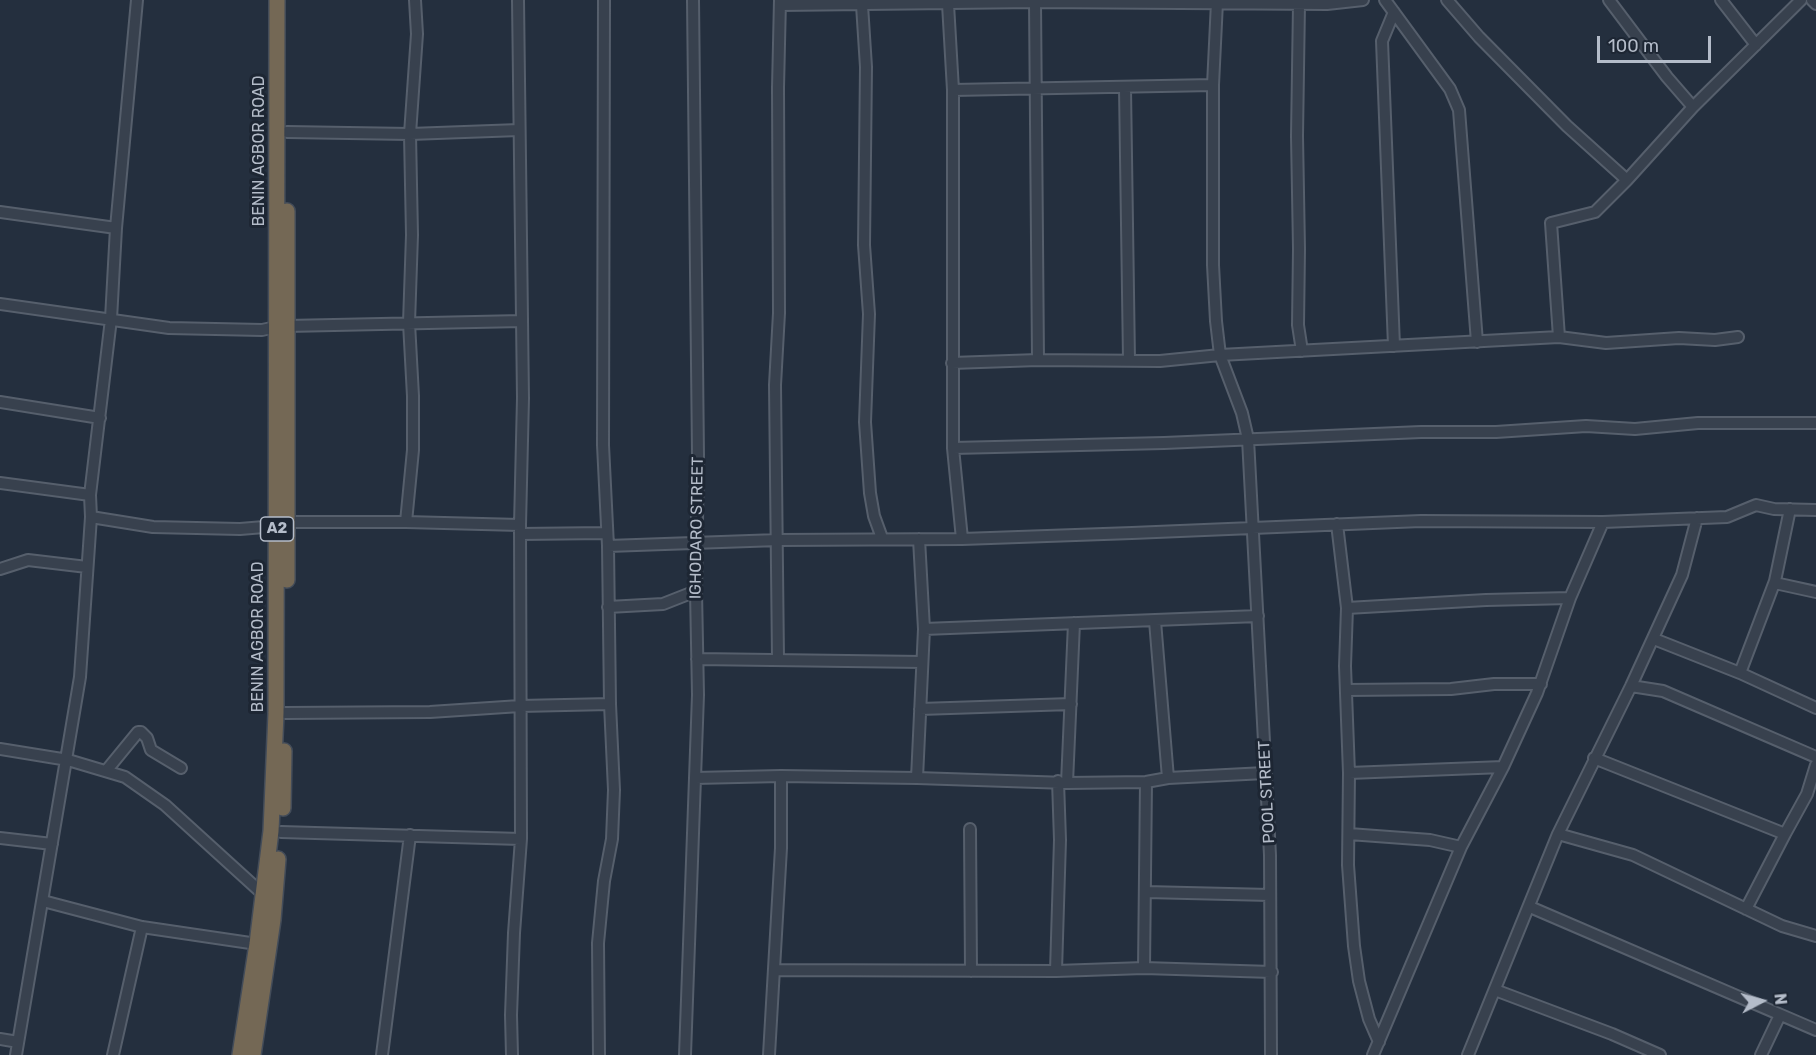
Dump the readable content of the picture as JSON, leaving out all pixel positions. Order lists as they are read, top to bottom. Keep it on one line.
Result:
{"streets":{"highway":["BENIN AGBOR ROAD","A2"],"street":["IGHODARO STREET","POOL STREET"]},"scale_bar":"100 m","north":"right"}
